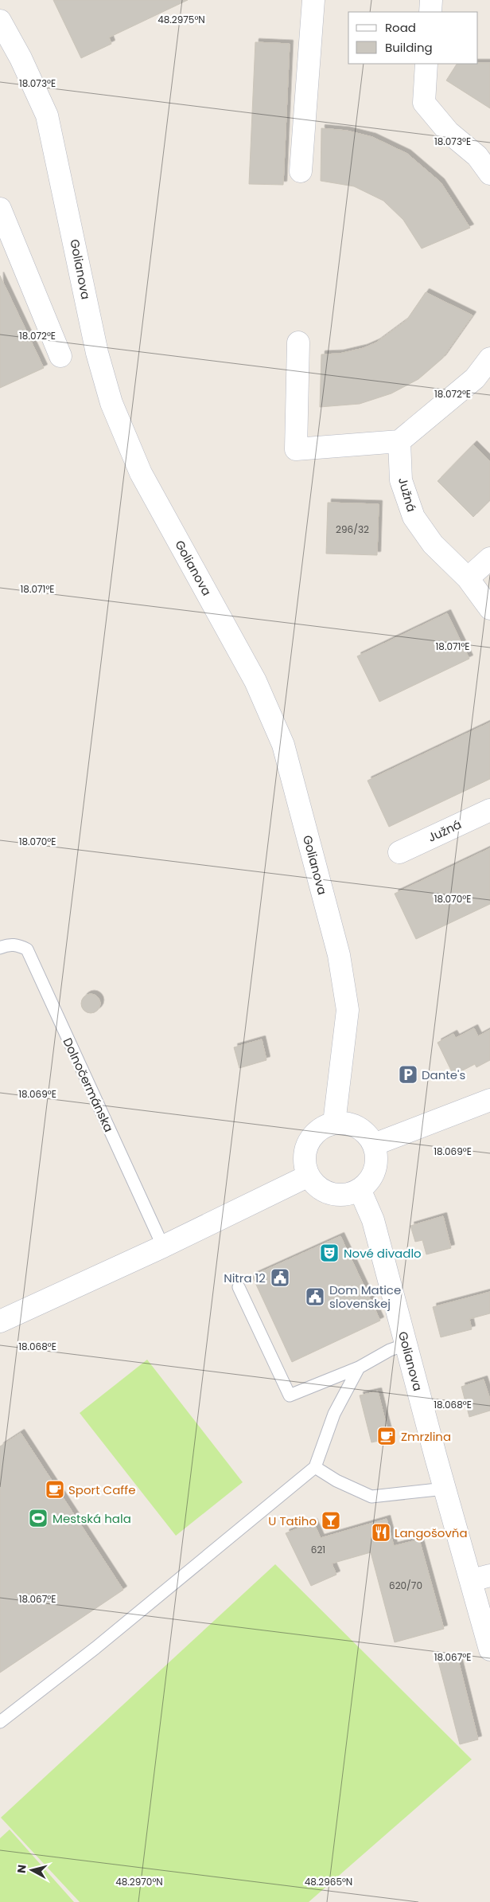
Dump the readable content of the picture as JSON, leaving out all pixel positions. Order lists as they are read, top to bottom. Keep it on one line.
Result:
{"streets":{"street":["Golianova","Južná"],"lane":["Dolnočermánska"]},"places":{"parking":["Dante's"],"theatre":["Nové divadlo"],"public building":["Nitra 12","Dom Matice slovenskej"],"cafe":["Zmrzlina","Sport Caffe"],"sports":["Mestská hala"],"bar":["U Tatiho"],"restaurant":["Langošovňa"]},"house_numbers":["296/32","621","620/70"],"legend":["Road","Building"],"north":"left","coordinates":["48.2975°N","18.073°E","18.072°E","18.071°E","18.070°E","18.069°E","18.068°E","18.067°E","48.2970°N","48.2965°N"]}
